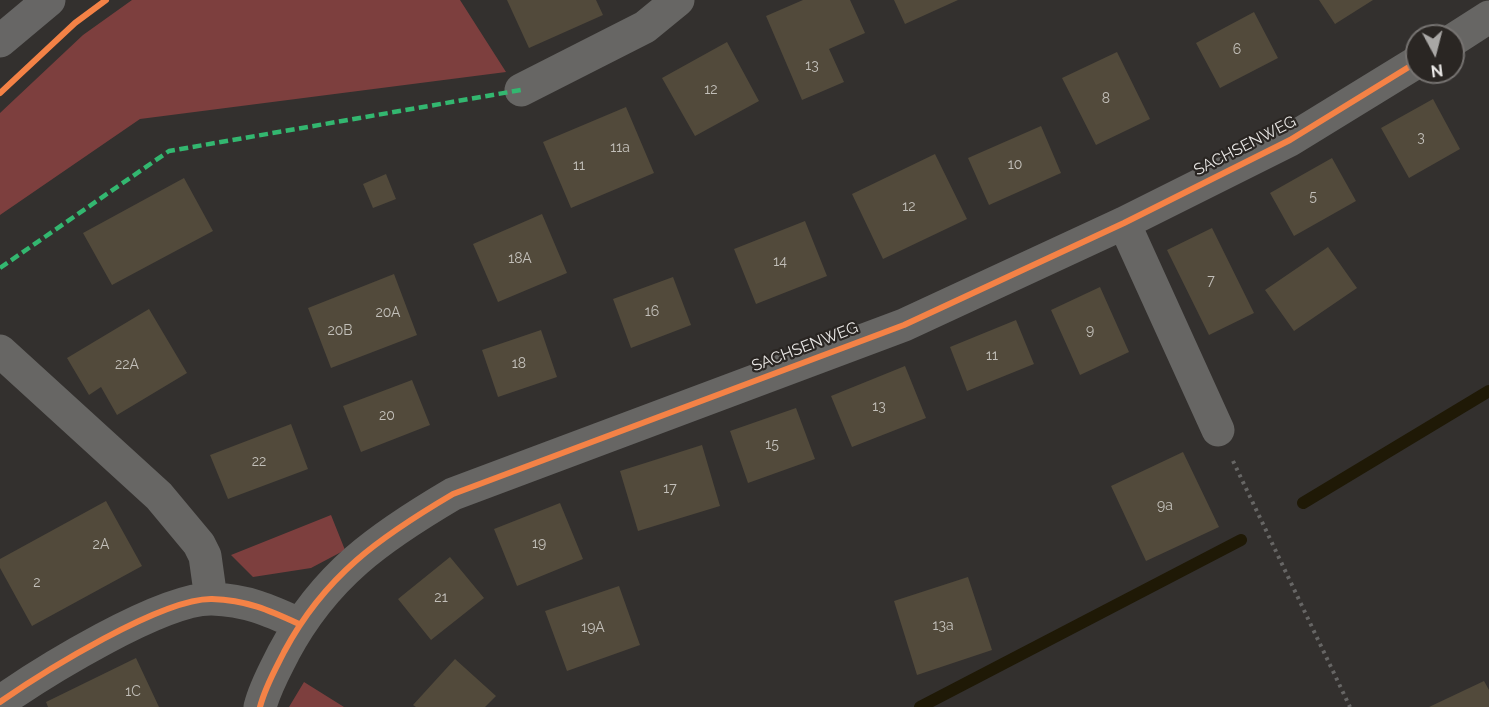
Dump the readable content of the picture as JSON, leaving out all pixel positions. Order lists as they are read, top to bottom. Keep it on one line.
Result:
{"streets":{"street":["SACHSENWEG"]},"house_numbers":["6","13","12","8","3","11a","10","11","5","12","18A","14","7","16","20A","20B","9","11","18","22A","13","20","15","22","17","9a","19","2A","2","21","13a","19A","1C"],"north":"bottom"}
